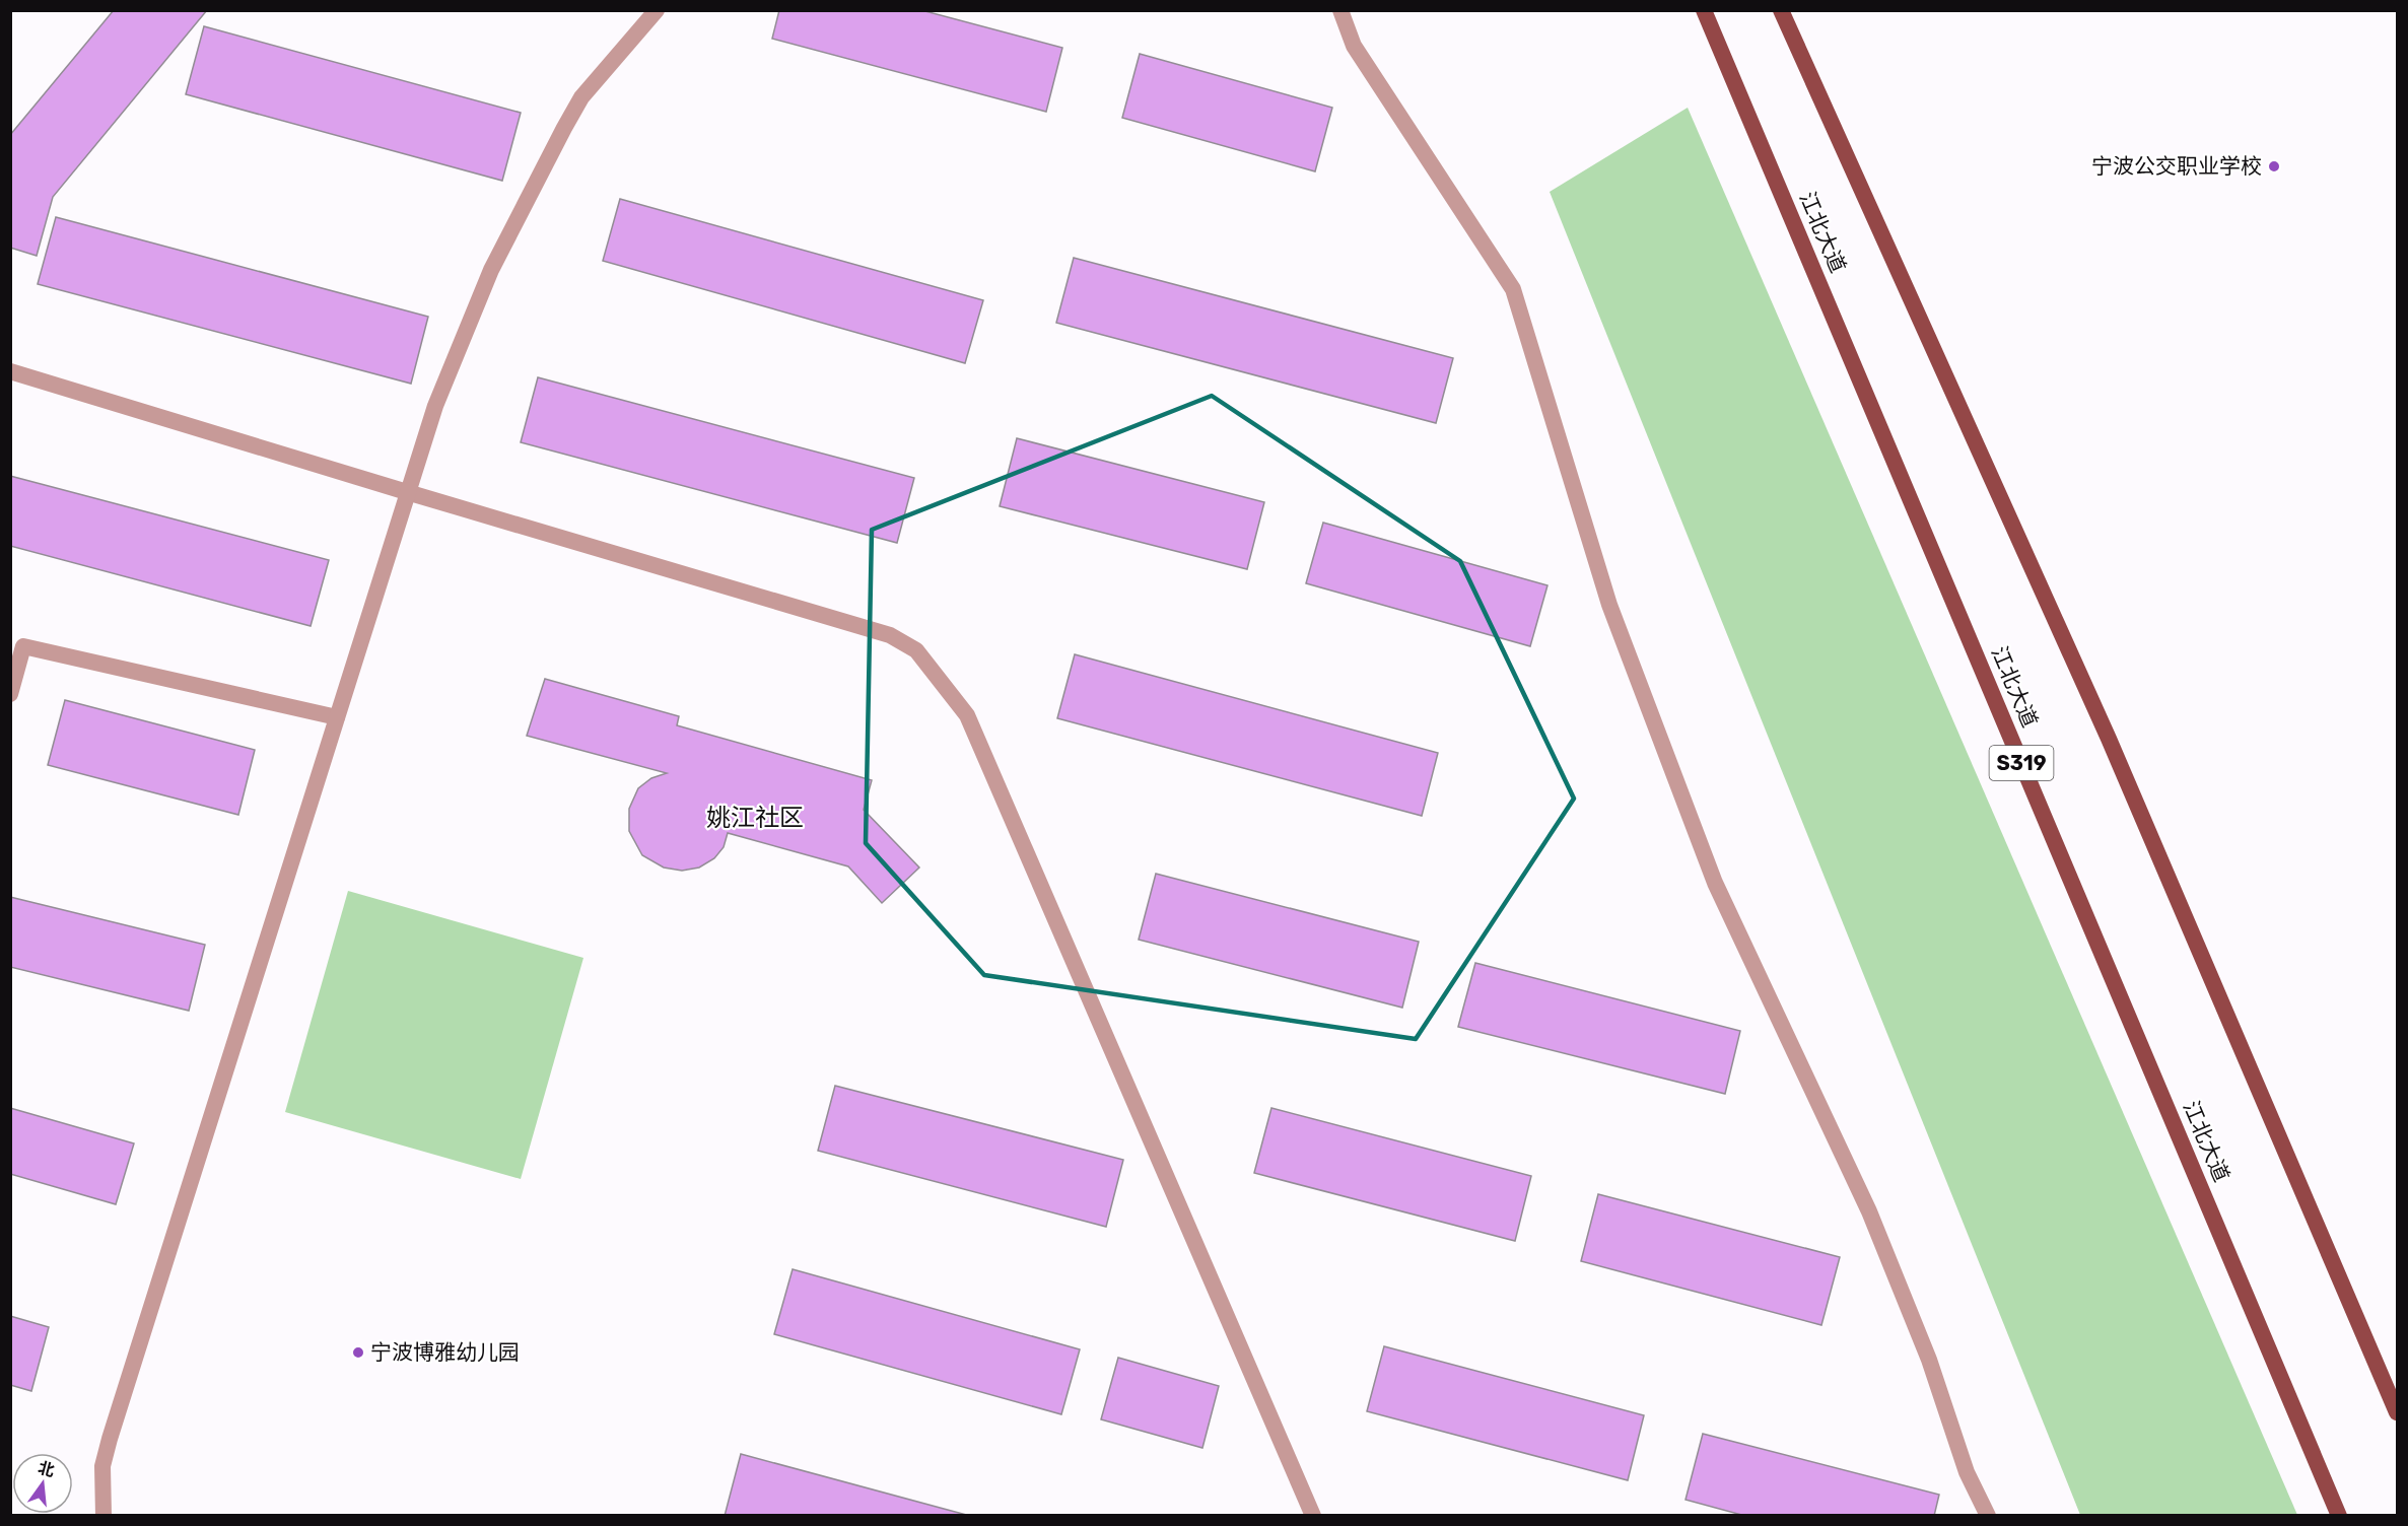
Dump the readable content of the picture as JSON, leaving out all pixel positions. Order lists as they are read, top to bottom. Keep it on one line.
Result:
{"streets":{"main road":["江北大道","S319"]},"districts":["姚江社区"],"places":["宁波公交职业学校","宁波博雅幼儿园"],"north":"top"}
